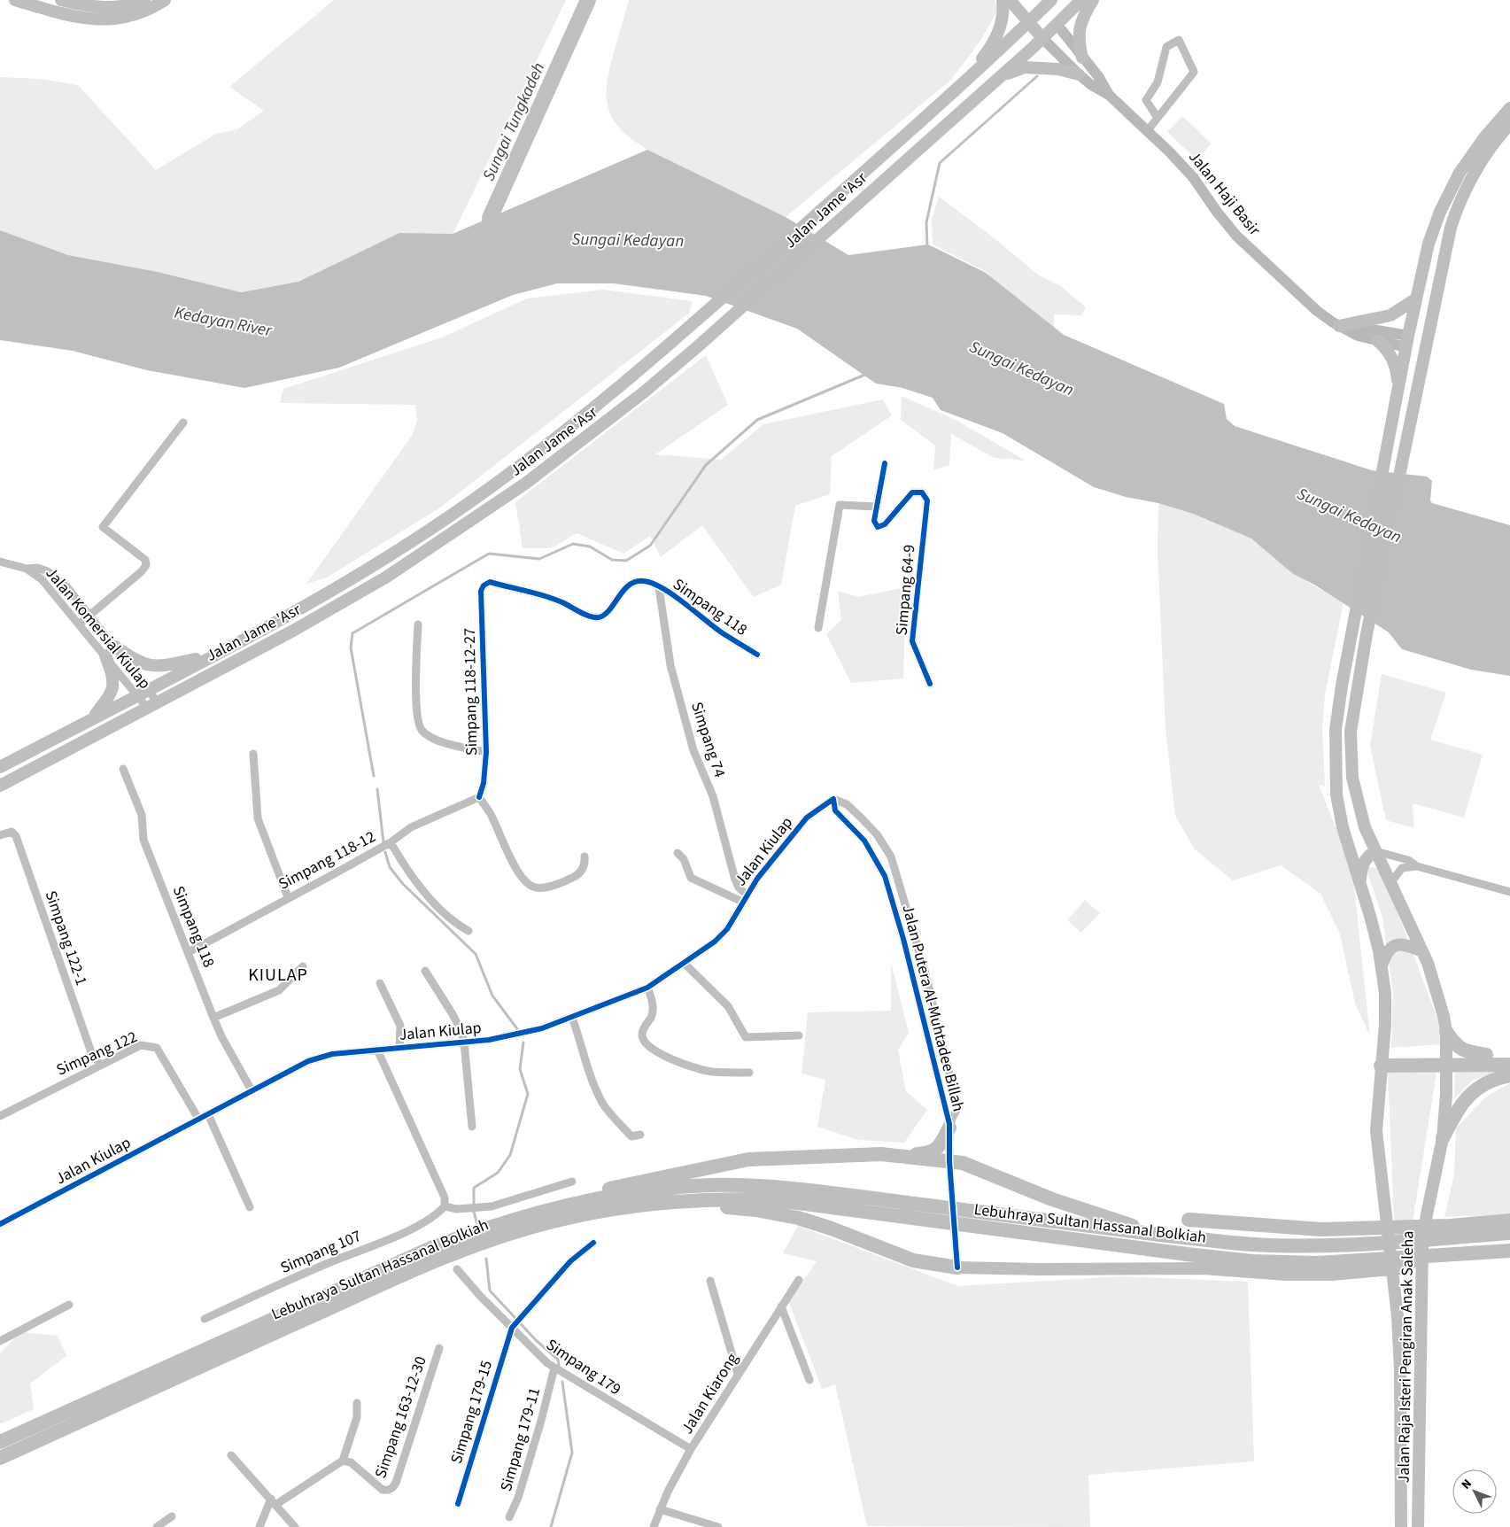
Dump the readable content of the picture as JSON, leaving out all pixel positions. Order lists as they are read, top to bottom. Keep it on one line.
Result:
{"streets":{"highway":["Lebuhraya Sultan Hassanal Bolkiah"],"main road":["Jalan Haji Basir","Jalan Jame 'Asr","Jalan Raja Isteri Pengiran Anak Saleha"],"street":["Simpang 64-9","Simpang 118","Jalan Komersial Kiulap","Simpang 118-12-27","Simpang 74","Jalan Kiulap","Simpang 118-12","Simpang 122-1","Jalan Putera Al-Muhtadee Billah","Simpang 122","Simpang 107","Simpang 179","Jalan Kiarong","Simpang 179-15","Simpang 163-12-30","Simpang 179-11"]},"crossings":[["Jalan Haji Basir","Jalan Jame 'Asr"],["Jalan Haji Basir","Jalan Raja Isteri Pengiran Anak Saleha"],["Jalan Jame 'Asr","Jalan Komersial Kiulap"],["Simpang 118","Simpang 118-12-27"],["Simpang 118","Simpang 74"],["Simpang 118","Jalan Kiulap"],["Simpang 118","Simpang 118-12"],["Simpang 118-12-27","Simpang 118-12"],["Simpang 74","Jalan Kiulap"],["Jalan Kiulap","Jalan Putera Al-Muhtadee Billah"],["Jalan Kiulap","Simpang 122"],["Simpang 122-1","Simpang 122"],["Simpang 179","Jalan Kiarong"],["Simpang 179","Simpang 179-15"],["Simpang 179","Simpang 179-11"]],"districts":["KIULAP"],"water":["Sungai Tungkadeh","Sungai Kedayan","Kedayan River"],"north":"top left"}
